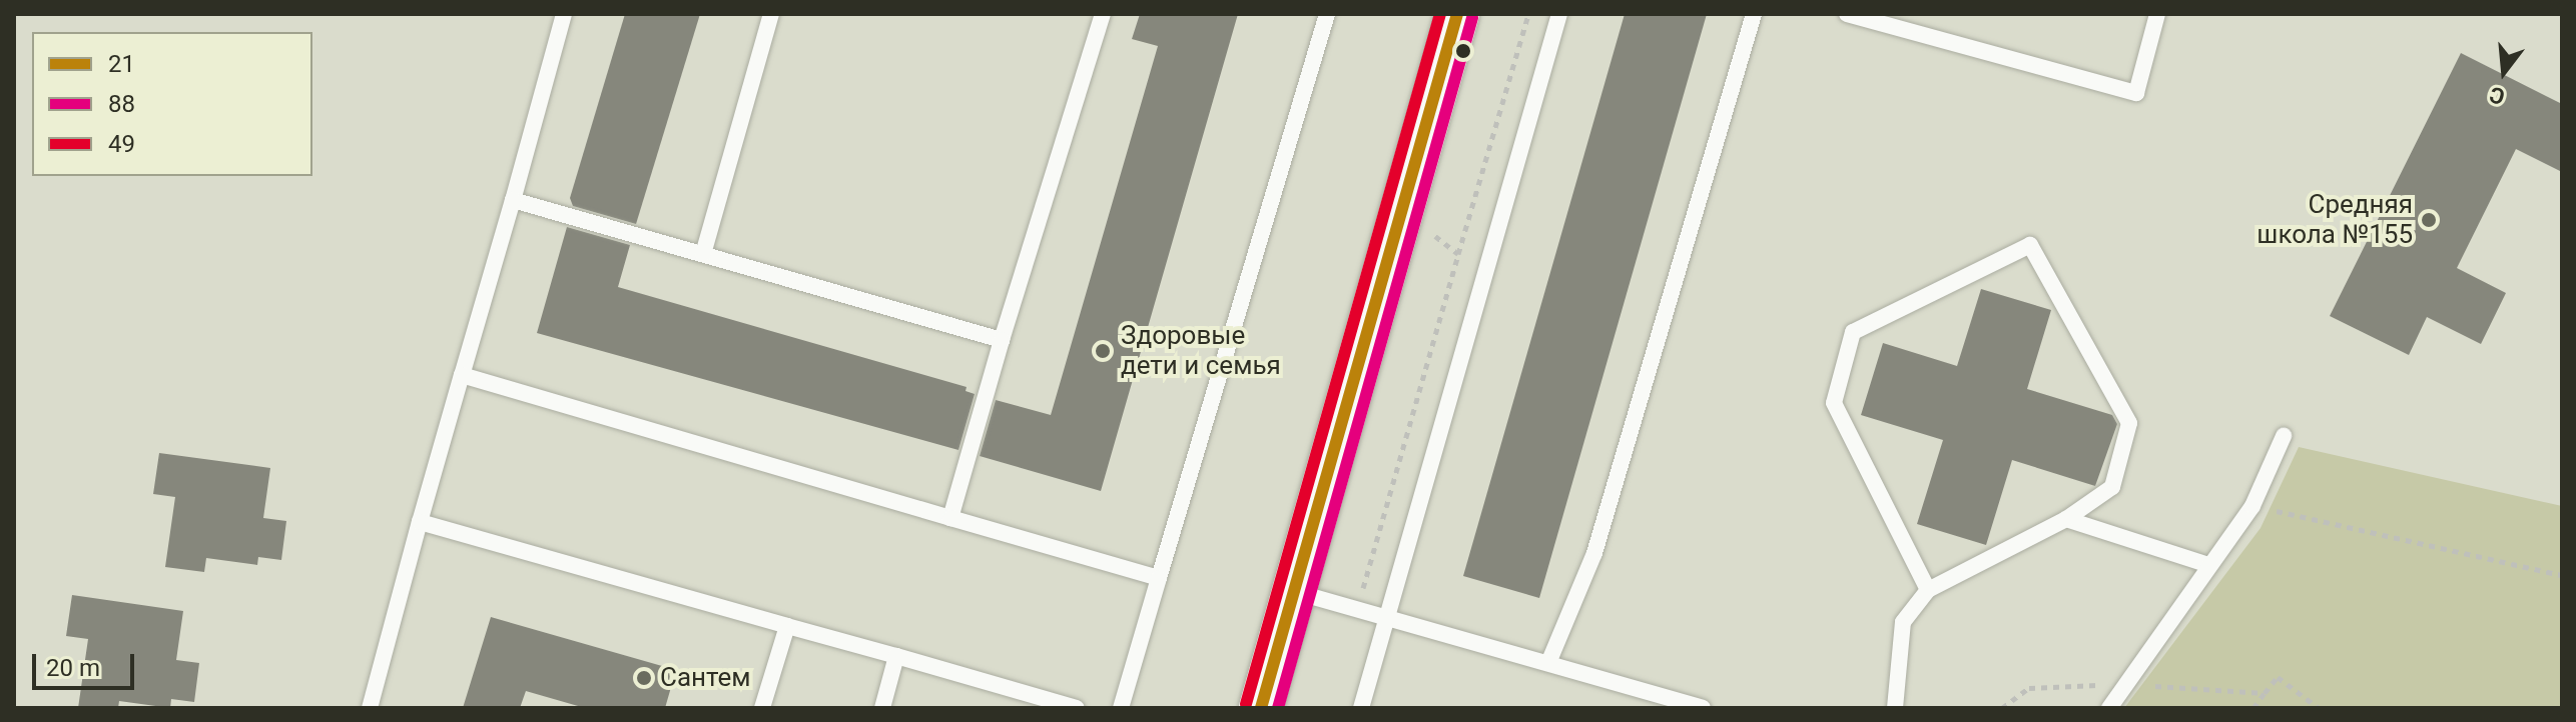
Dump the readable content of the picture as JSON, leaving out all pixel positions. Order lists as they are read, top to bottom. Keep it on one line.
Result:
{"places":["Средняя школа №155","Здоровые дети и семья","Сантем"],"lines":["transit line 21","transit line 49","transit line 88"],"legend":["21","88","49"],"scale_bar":"20 m","north":"bottom"}
